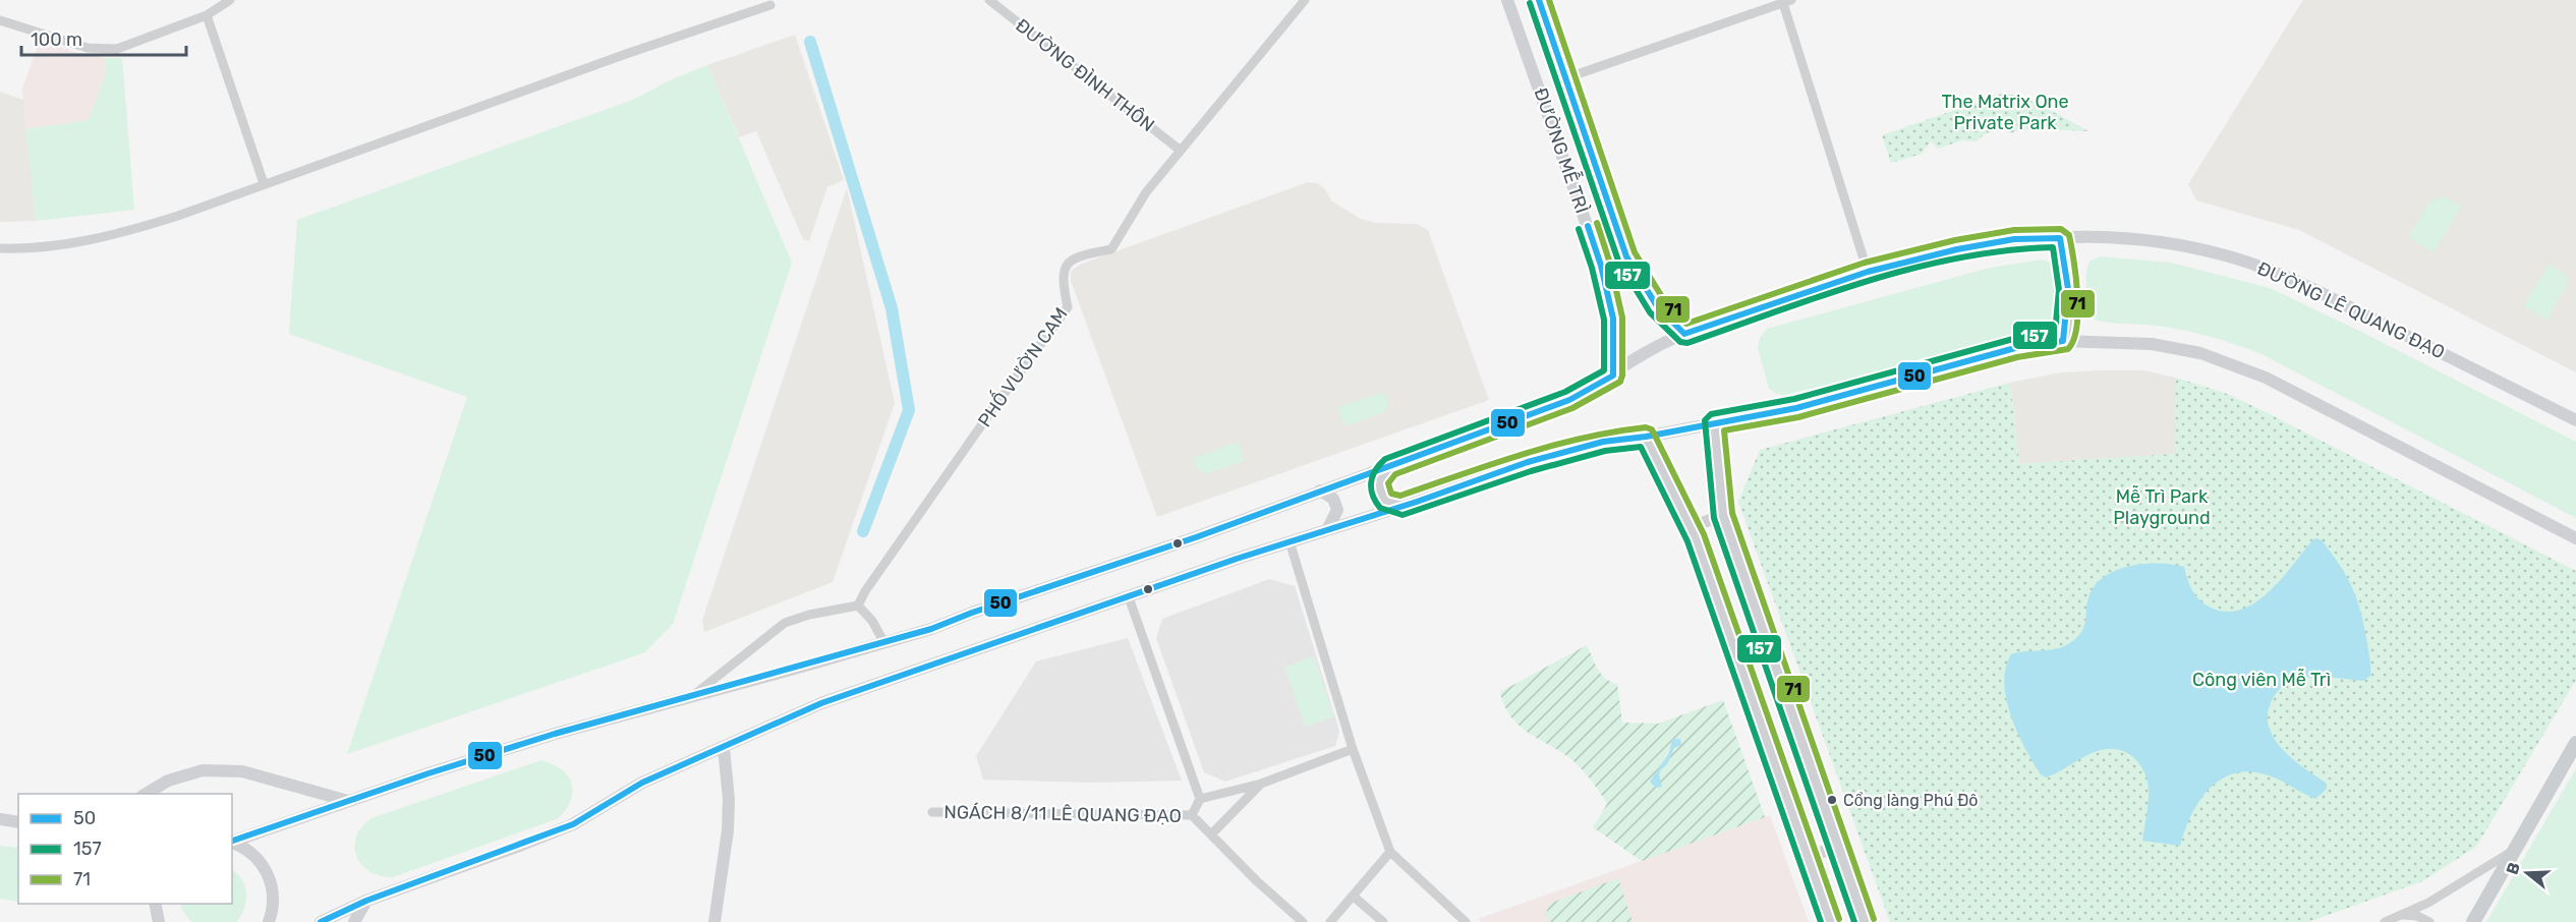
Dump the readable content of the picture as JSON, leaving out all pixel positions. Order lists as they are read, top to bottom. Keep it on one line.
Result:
{"streets":{"main road":["ĐƯỜNG MỄ TRÌ","ĐƯỜNG LÊ QUANG ĐẠO"],"street":["ĐƯỜNG ĐÌNH THÔN","PHỐ VƯỜN CAM","NGÁCH 8/11 LÊ QUANG ĐẠO"]},"crossings":[["ĐƯỜNG ĐÌNH THÔN","PHỐ VƯỜN CAM"],["ĐƯỜNG MỄ TRÌ","ĐƯỜNG LÊ QUANG ĐẠO"]],"parks":["The Matrix One Private Park","Mễ Trì Park Playground","Công viên Mễ Trì"],"places":["Cổng làng Phú Đô"],"lines":["transit line 50","transit line 71","transit line 157"],"legend":["50","157","71"],"scale_bar":"100 m","north":"left"}
